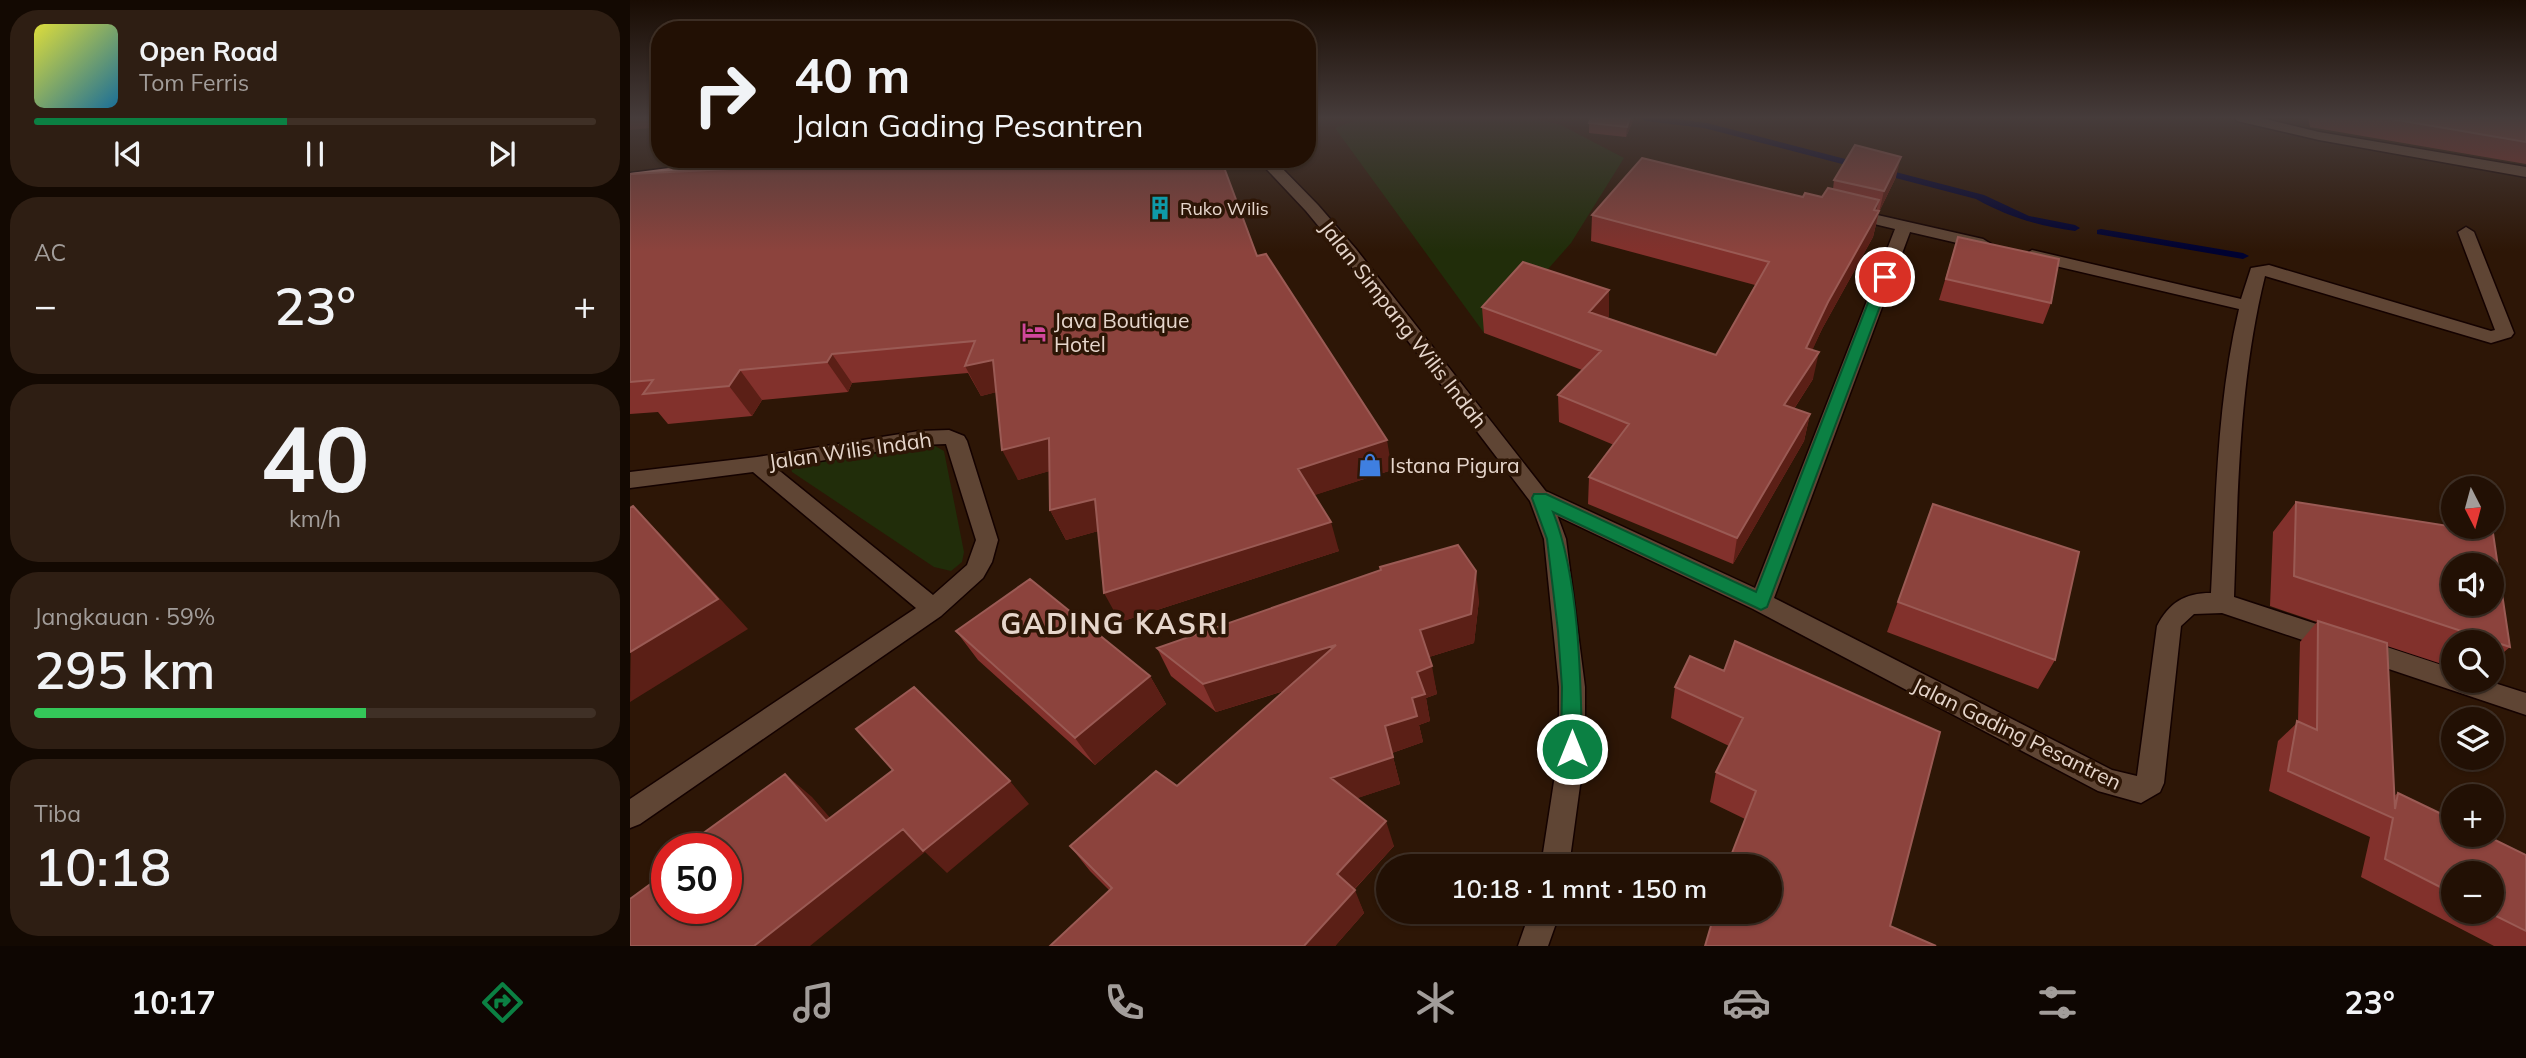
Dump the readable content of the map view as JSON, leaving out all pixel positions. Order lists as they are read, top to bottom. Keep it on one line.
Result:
{"streets":{"street":["Jalan Simpang Wilis Indah","Jalan Wilis Indah","Jalan Gading Pesantren"]},"crossings":[["Jalan Simpang Wilis Indah","Jalan Gading Pesantren"]],"districts":["GADING KASRI"],"places":{"building":["Ruko Wilis"],"hotel":["Java Boutique Hotel"],"shop":["Istana Pigura"]},"north":"bottom","page":{"turn":["40 m","Jalan Gading Pesantren"],"song":["Open Road","Tom Ferris"],"tile":["AC",["40","km/h"],["Jangkauan · 59%","295 km"],["Tiba","10:18"]],"heat":["−","23°","+"],"map_buttons":["+","−"],"limit":"50","trip":"10:18 · 1 mnt · 150 m","tabs":["10:17","23°"]}}
